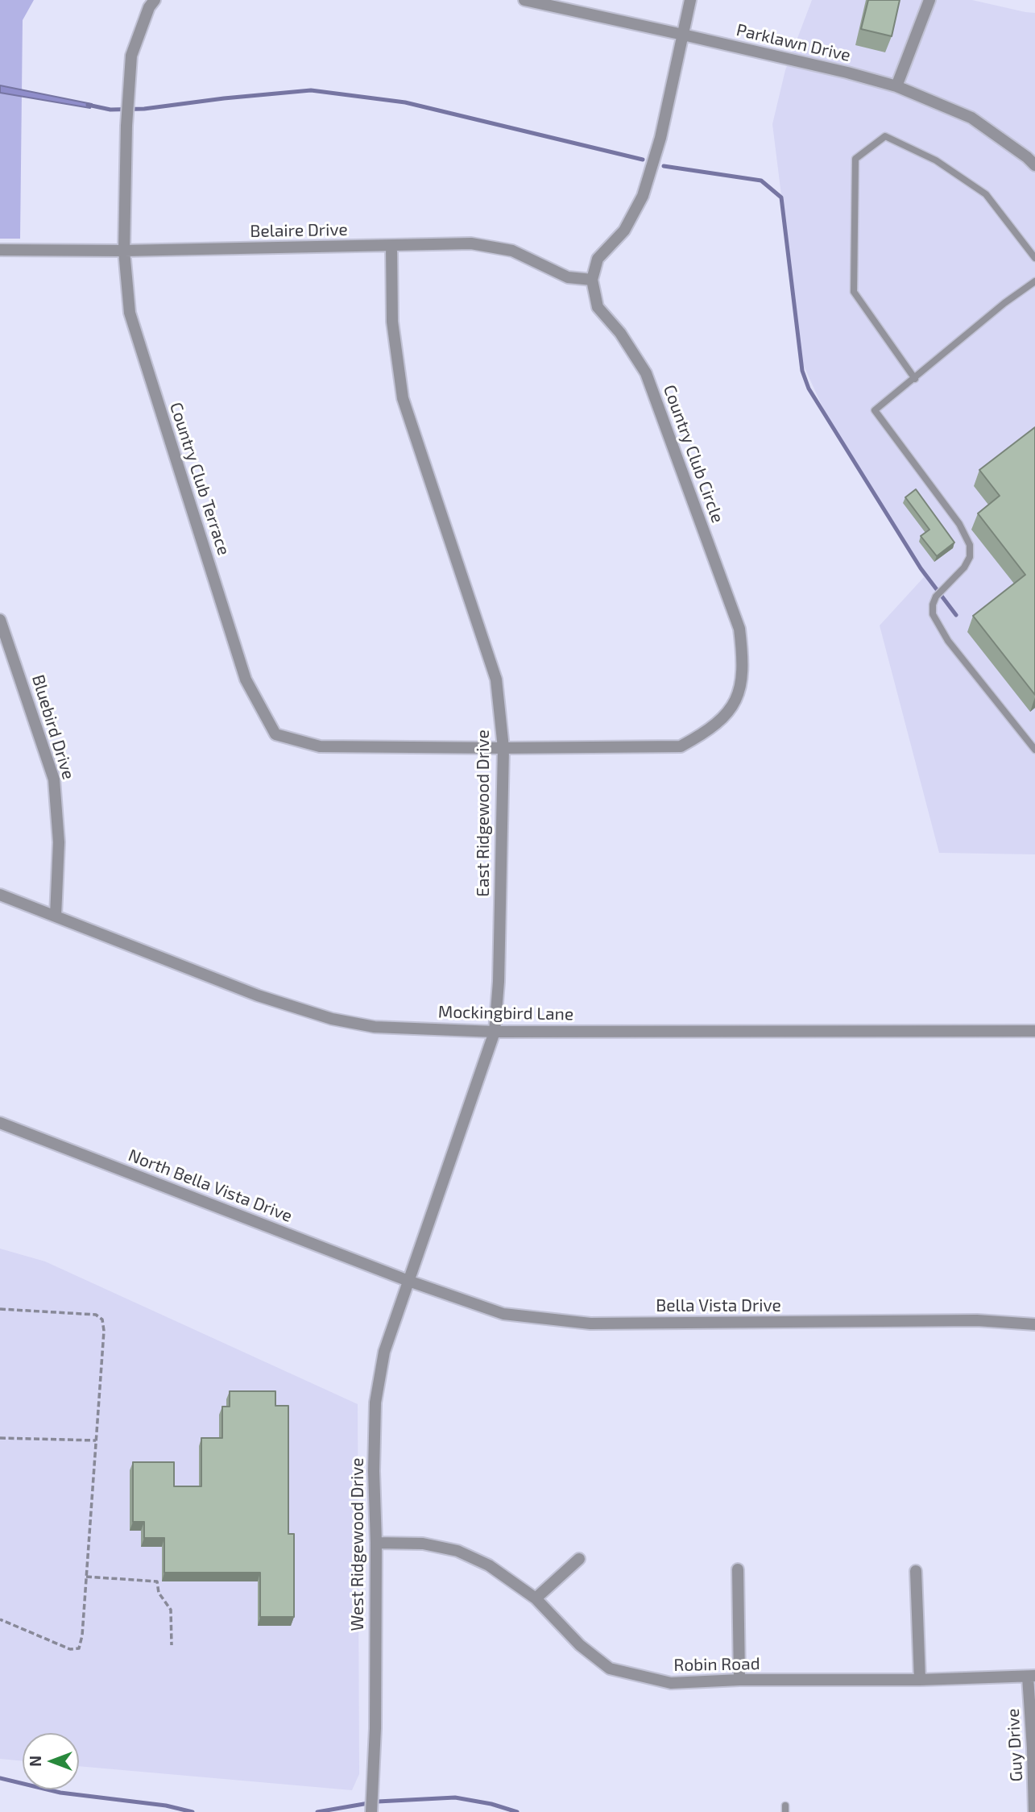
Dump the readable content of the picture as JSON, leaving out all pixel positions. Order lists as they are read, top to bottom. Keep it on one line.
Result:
{"streets":{"street":["Parklawn Drive","Belaire Drive","Country Club Circle","Country Club Terrace","Bluebird Drive","East Ridgewood Drive","Mockingbird Lane","North Bella Vista Drive","Bella Vista Drive","West Ridgewood Drive","Robin Road","Guy Drive"]},"crossings":[["Belaire Drive","Country Club Circle"],["Belaire Drive","Country Club Terrace"],["Belaire Drive","East Ridgewood Drive"],["Country Club Circle","Country Club Terrace"],["Country Club Circle","East Ridgewood Drive"],["Country Club Terrace","East Ridgewood Drive"],["Bluebird Drive","Mockingbird Lane"],["East Ridgewood Drive","Mockingbird Lane"],["East Ridgewood Drive","North Bella Vista Drive"],["East Ridgewood Drive","Bella Vista Drive"],["East Ridgewood Drive","West Ridgewood Drive"],["North Bella Vista Drive","Bella Vista Drive"],["North Bella Vista Drive","West Ridgewood Drive"],["Bella Vista Drive","West Ridgewood Drive"],["West Ridgewood Drive","Robin Road"],["Robin Road","Guy Drive"]],"north":"left"}
